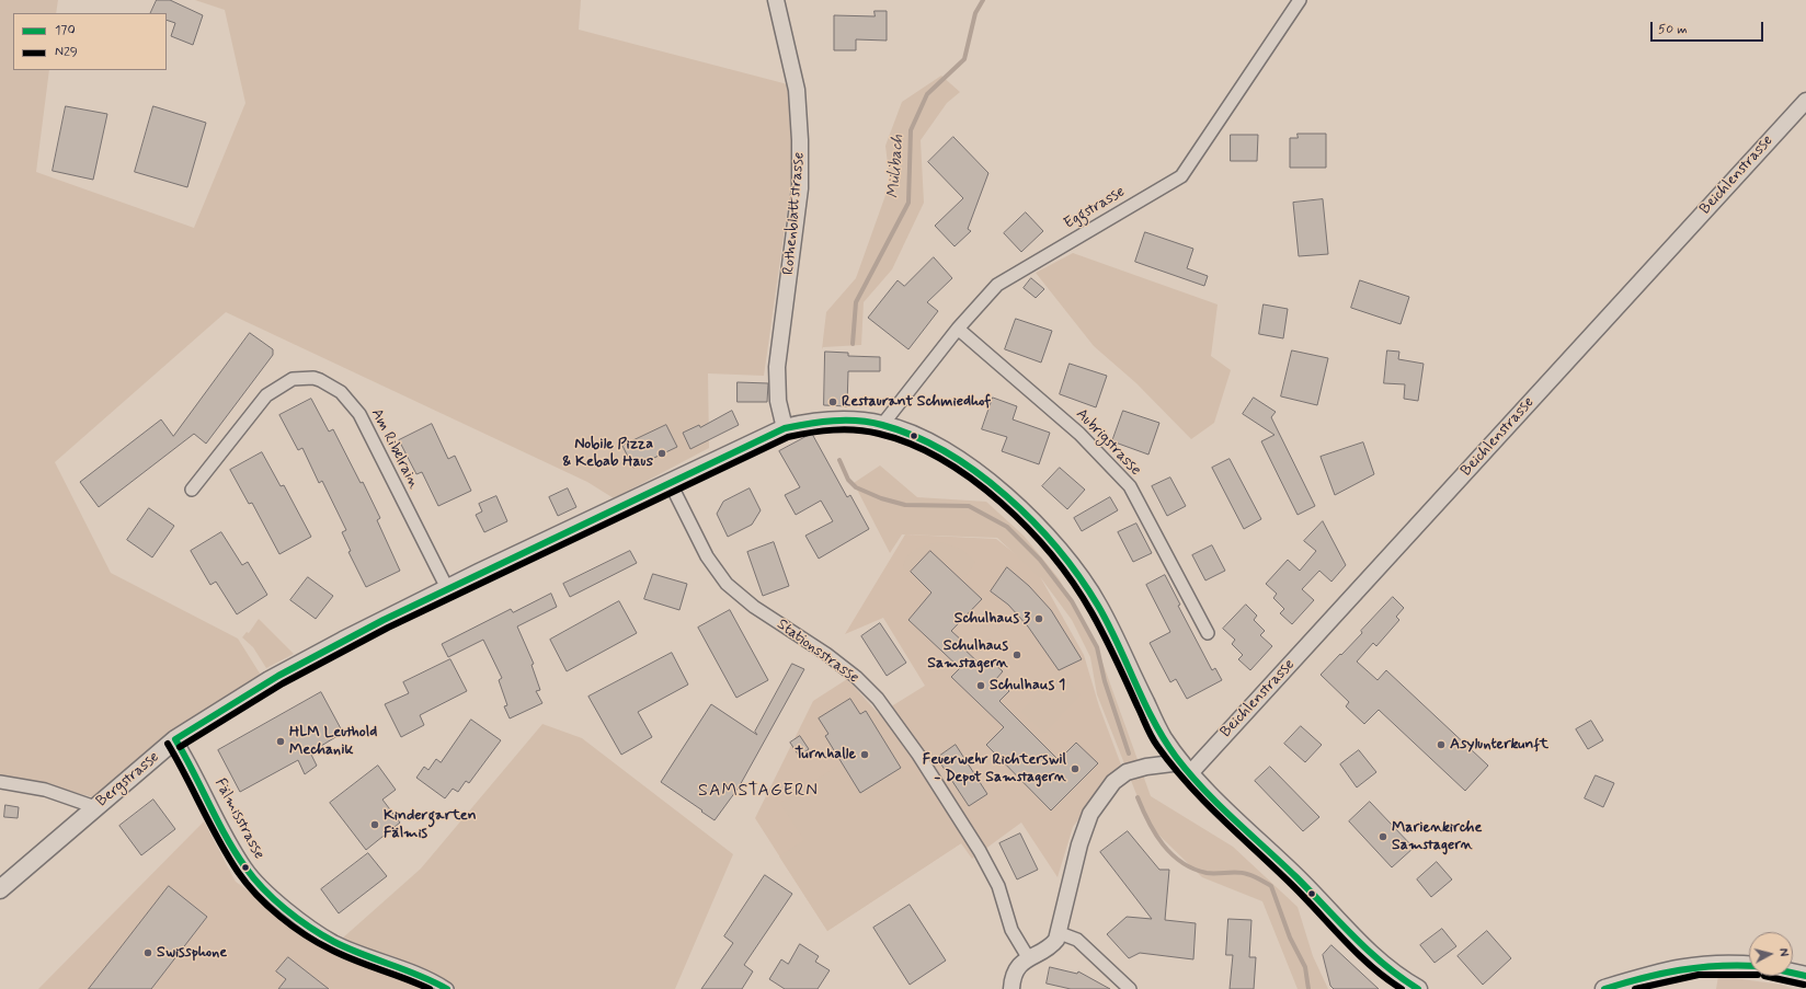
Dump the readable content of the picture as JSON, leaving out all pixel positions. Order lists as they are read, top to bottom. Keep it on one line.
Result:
{"streets":{"main road":["Bergstrasse"],"street":["Beichlenstrasse","Eggstrasse","Rothenblattstrasse","Aubrigstrasse","Am Ribelrain","Stationsstrasse","Fälmisstrasse"]},"crossings":[["Beichlenstrasse","Bergstrasse"],["Eggstrasse","Aubrigstrasse"],["Eggstrasse","Bergstrasse"],["Rothenblattstrasse","Bergstrasse"],["Am Ribelrain","Bergstrasse"],["Stationsstrasse","Bergstrasse"],["Bergstrasse","Fälmisstrasse"]],"districts":["SAMSTAGERN"],"water":["Mülibach"],"places":["Restaurant Schmiedhof","Nobile Pizza & Kebab Haus","Schulhaus 3","Schulhaus Samstagern","Schulhaus 1","HLM Leuthold Mechanik","Asylunterkunft","Turnhalle","Feuerwehr Richterswil - Depot Samstagern","Kindergarten Fälmis","Marienkirche Samstagern","Swissphone"],"lines":["transit line 170","transit line N29"],"legend":["170","N29"],"scale_bar":"50 m","north":"right"}
